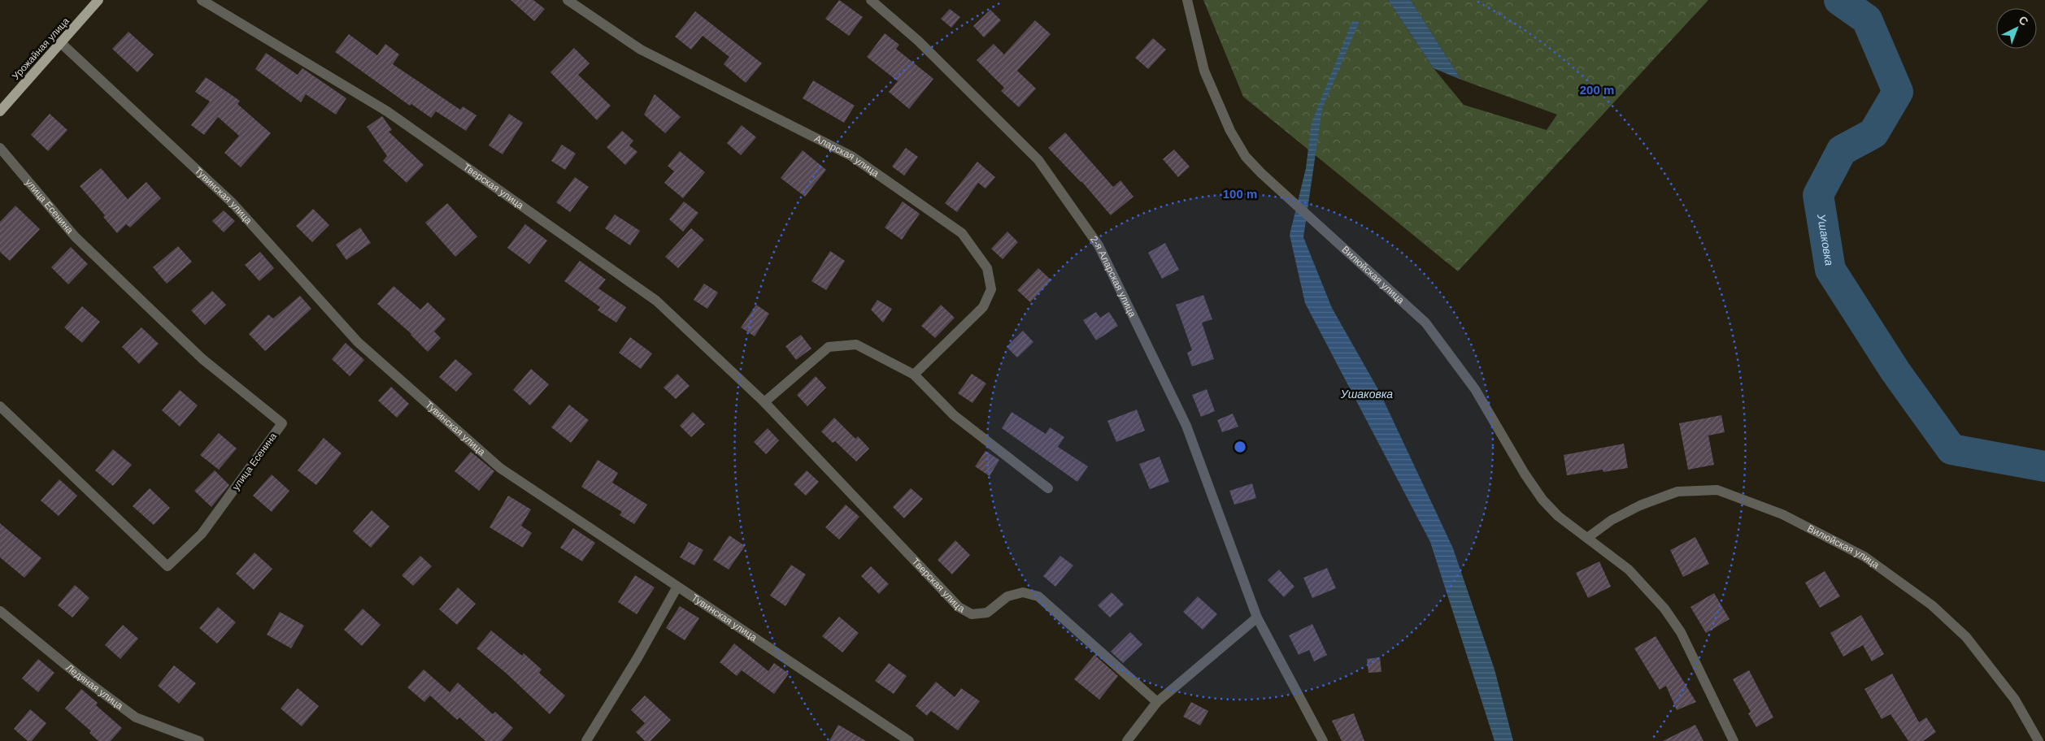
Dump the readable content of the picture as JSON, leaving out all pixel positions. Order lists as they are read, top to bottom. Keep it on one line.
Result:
{"streets":{"main road":["Урожайная улица"],"street":["Аларская улица","Тверская улица","Тувинская улица","улица Есенина","Вилюйская улица","2-я Аларская улица","Ледяная улица"]},"crossings":[["Урожайная улица","Тувинская улица"]],"water":["Ушаковка"],"north":"top right","rings":["200 m","100 m"]}
